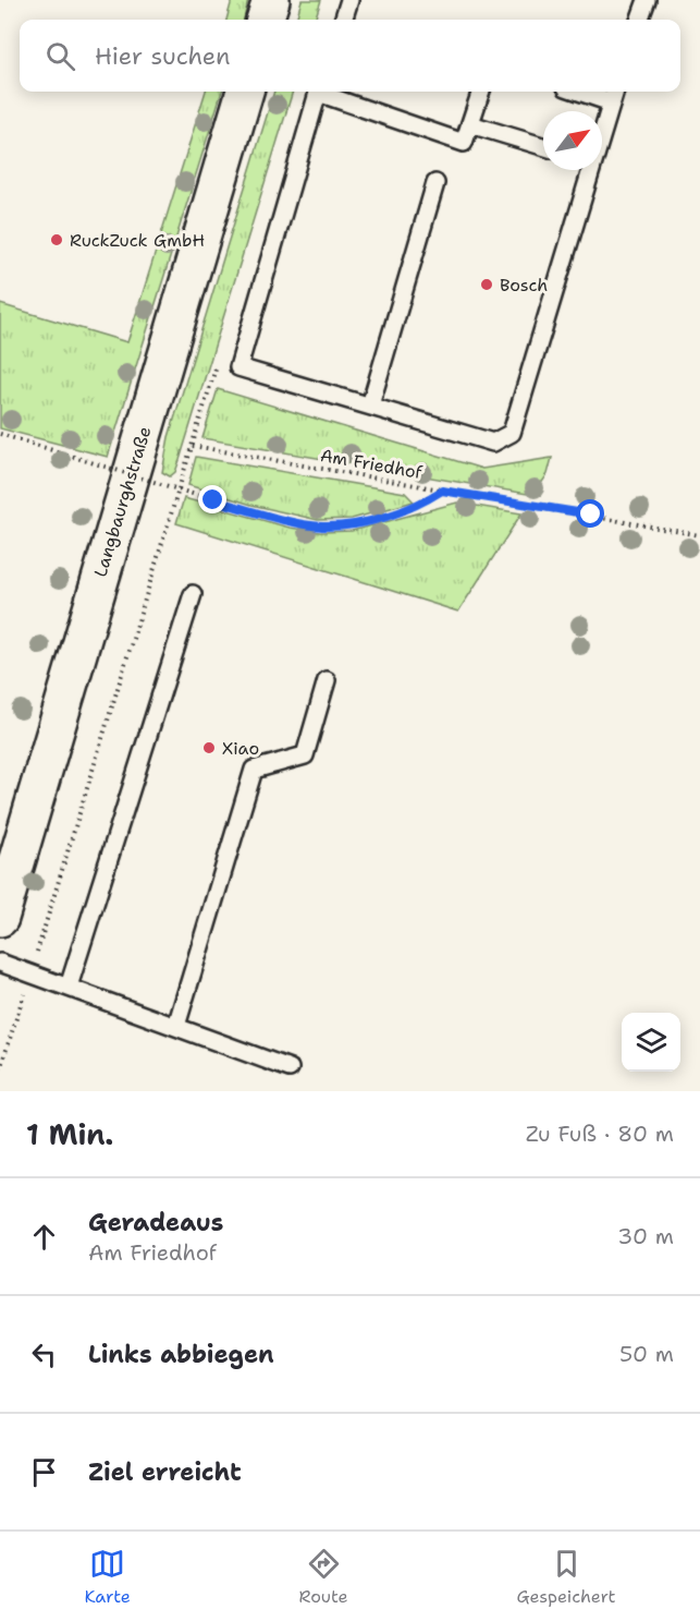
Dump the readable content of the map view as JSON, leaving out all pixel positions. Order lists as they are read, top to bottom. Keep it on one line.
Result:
{"streets":{"main road":["Langbaurghstraße"],"path":["Am Friedhof"]},"places":["RuckZuck GmbH","Bosch","Xiao"],"north":"top right","page":{"search":"Hier suchen","heading":["1 Min.","Zu Fuß · 80 m"],"list":[["Geradeaus","Am Friedhof","30 m"],["Links abbiegen","50 m"],"Ziel erreicht"],"nav":["Karte","Route","Gespeichert"]}}
